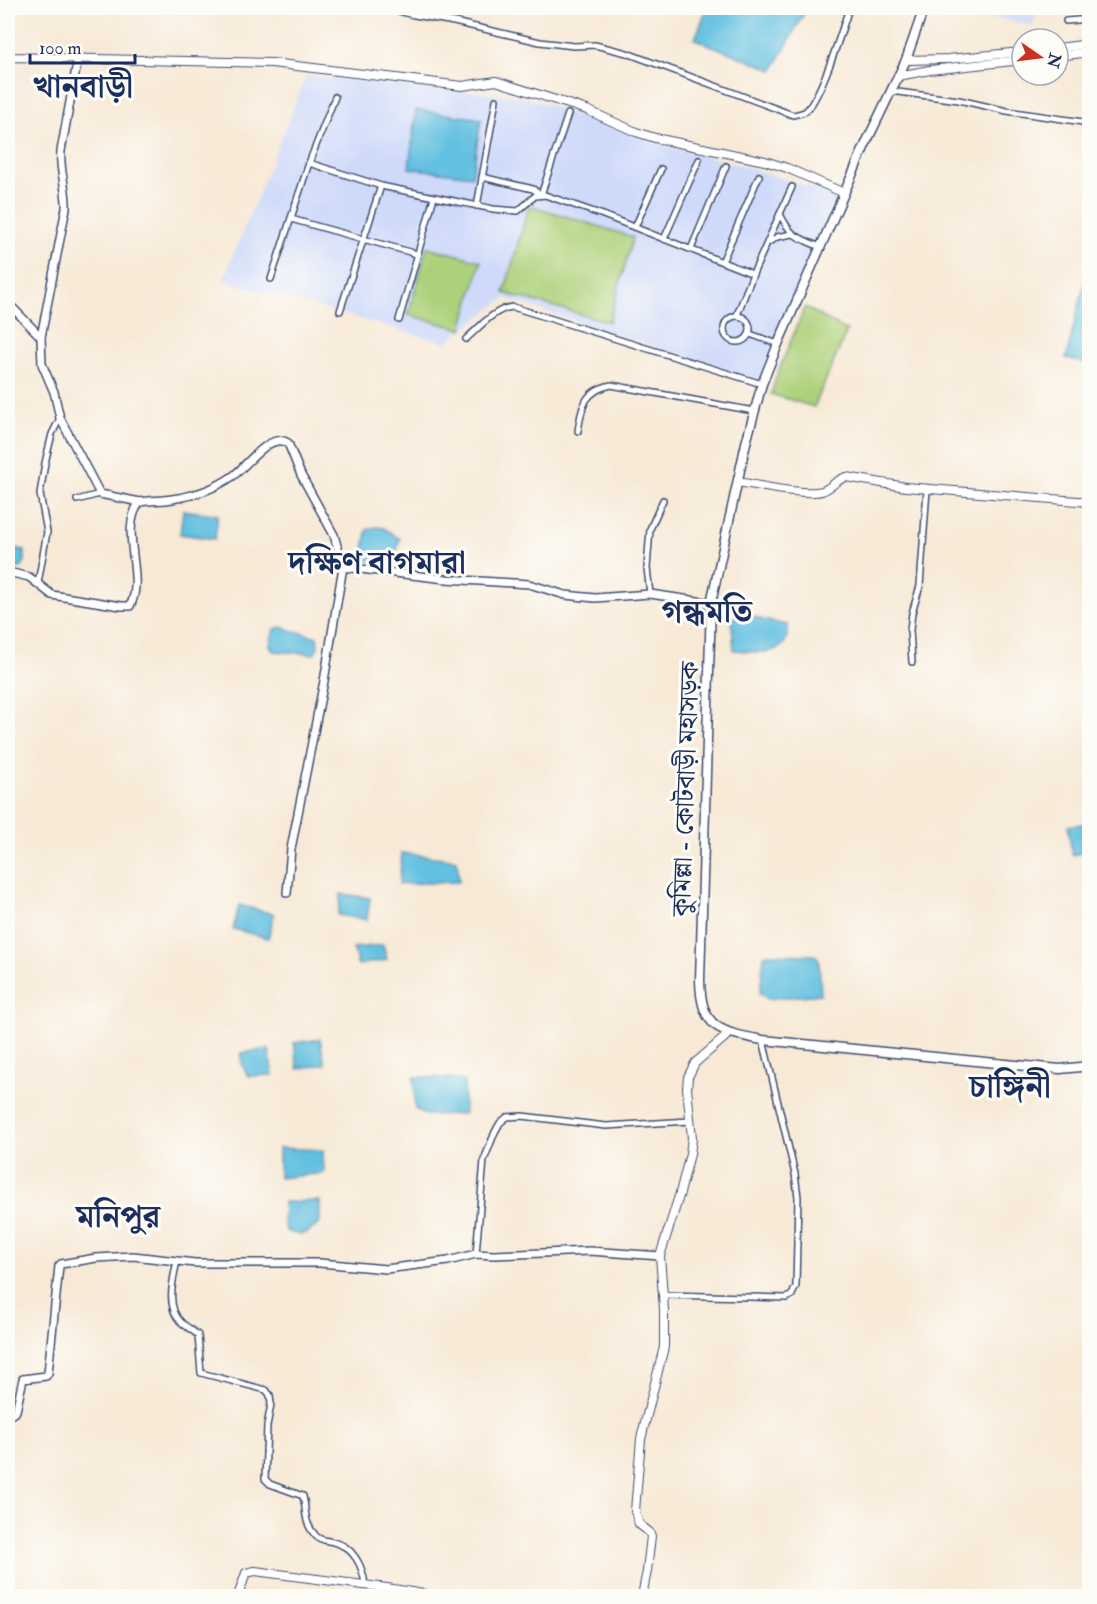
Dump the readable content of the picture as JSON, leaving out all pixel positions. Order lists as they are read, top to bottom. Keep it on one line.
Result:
{"streets":{"main road":["কুমিল্লা - কোটবাড়ী মহাসড়ক"]},"districts":["খানবাড়ী","দক্ষিণ বাগমারা","গন্ধমতি","চাঙ্গিনী","মনিপুর"],"scale_bar":"100 m","north":"right"}
